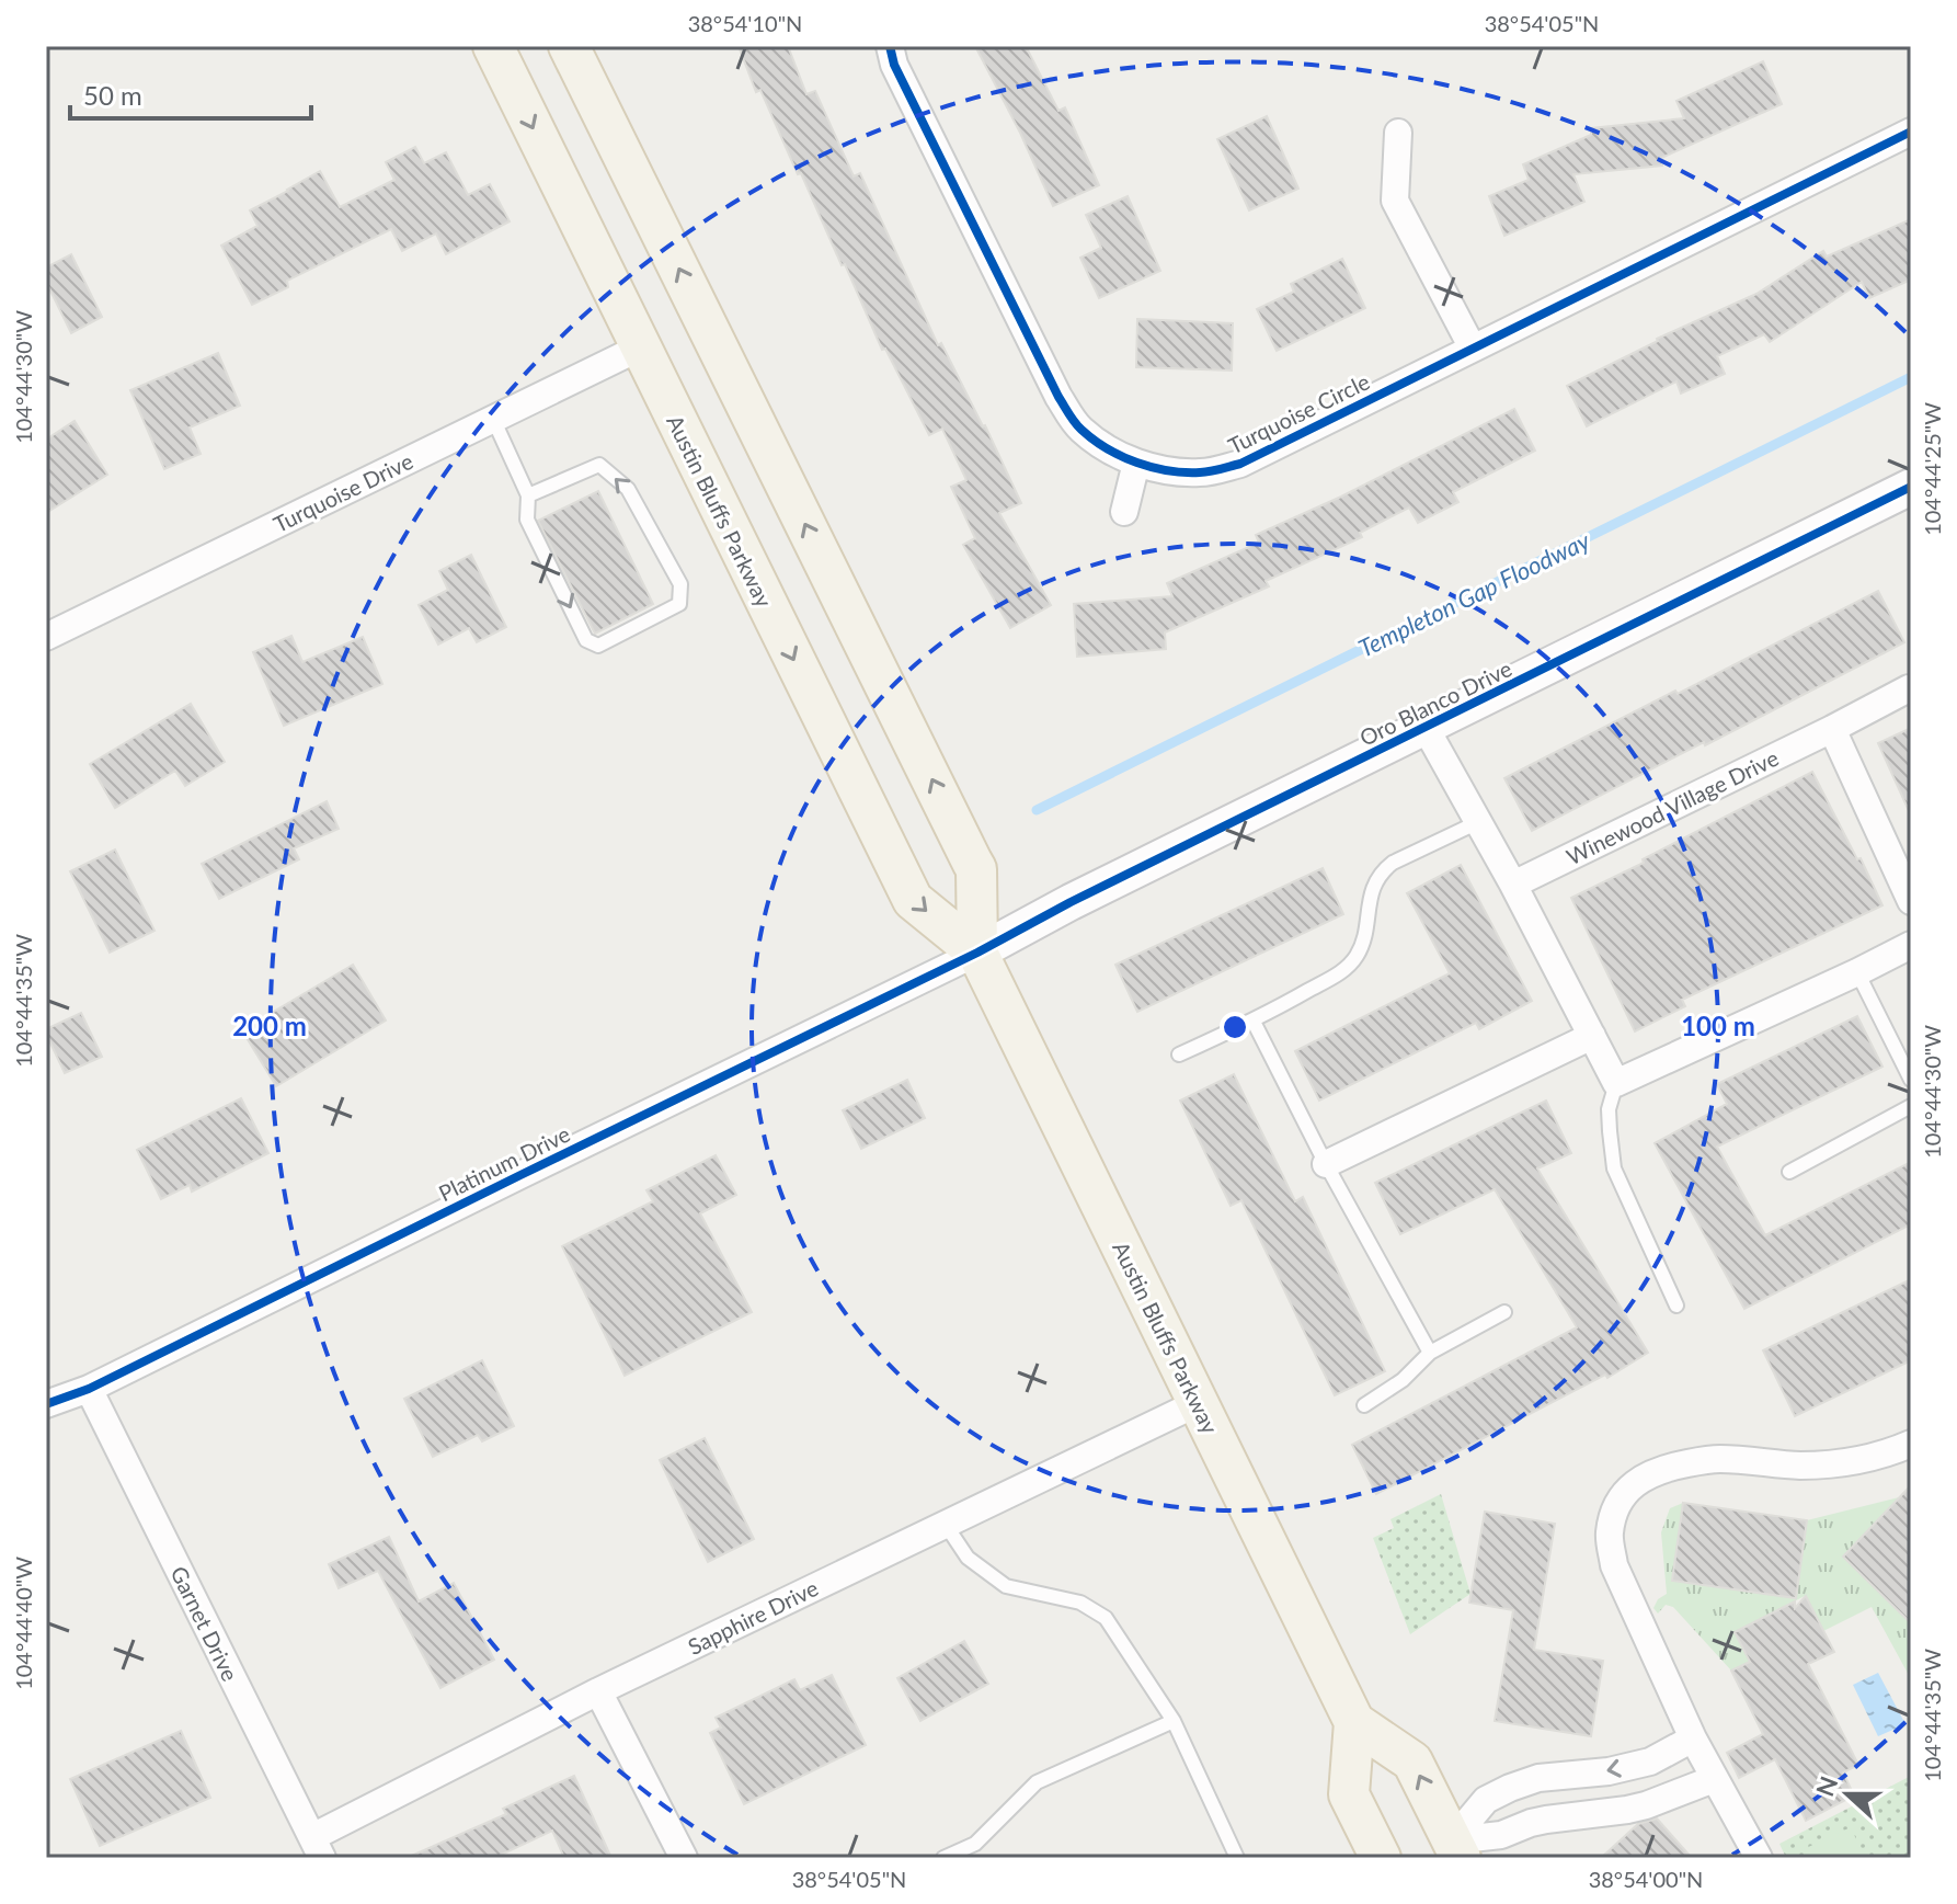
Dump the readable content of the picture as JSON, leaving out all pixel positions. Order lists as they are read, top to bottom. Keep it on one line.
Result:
{"streets":{"main road":["Austin Bluffs Parkway"],"street":["Turquoise Circle","Turquoise Drive","Oro Blanco Drive","Winewood Village Drive","Platinum Drive","Sapphire Drive","Garnet Drive"]},"crossings":[["Turquoise Drive","Austin Bluffs Parkway"],["Austin Bluffs Parkway","Oro Blanco Drive"],["Austin Bluffs Parkway","Platinum Drive"],["Austin Bluffs Parkway","Sapphire Drive"],["Oro Blanco Drive","Platinum Drive"],["Platinum Drive","Garnet Drive"],["Sapphire Drive","Garnet Drive"]],"water":["Templeton Gap Floodway"],"scale_bar":"50 m","north":"left","coordinates":["38°54'10\"N","38°54'05\"N","104°44'30\"W","104°44'25\"W","104°44'35\"W","104°44'40\"W","38°54'00\"N"],"rings":["100 m","200 m"]}
